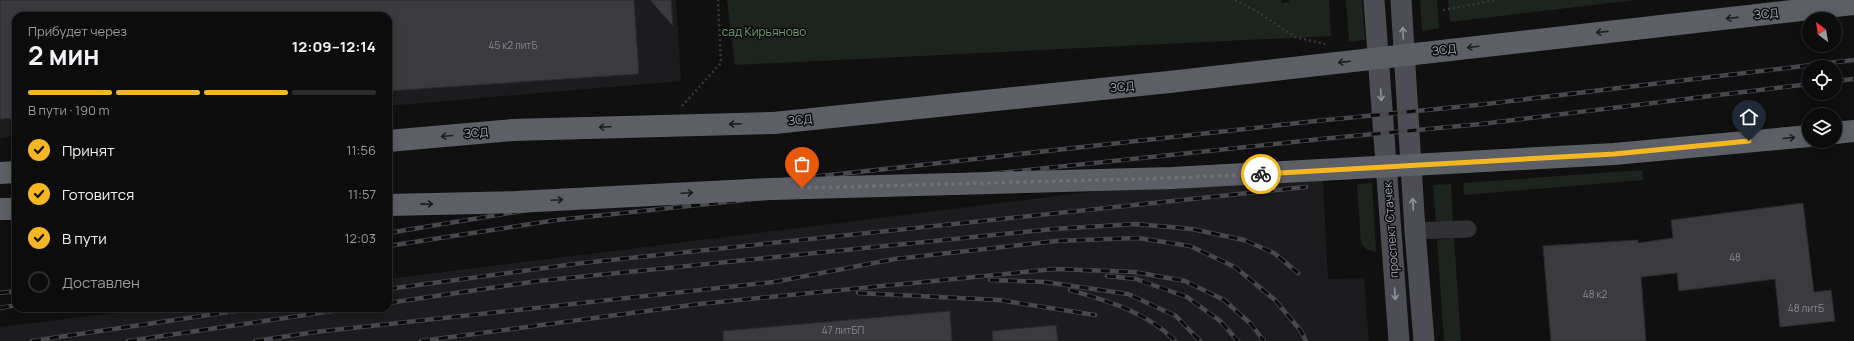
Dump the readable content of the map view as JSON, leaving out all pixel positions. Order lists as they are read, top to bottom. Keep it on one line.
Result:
{"streets":{"highway":["ЗСД"],"main road":["проспект Стачек"]},"parks":["сад Кирьяново"],"house_numbers":["45 к2 литБ","48","48 к2","48 литБ","47 литБП"],"north":"top left","page":{"heading":["2 мин","Прибудет через","12:09–12:14"],"bar":"В пути · 190 m","list":[["Принят","11:56"],["Готовится","11:57"],["В пути","12:03"],"Доставлен"]}}
